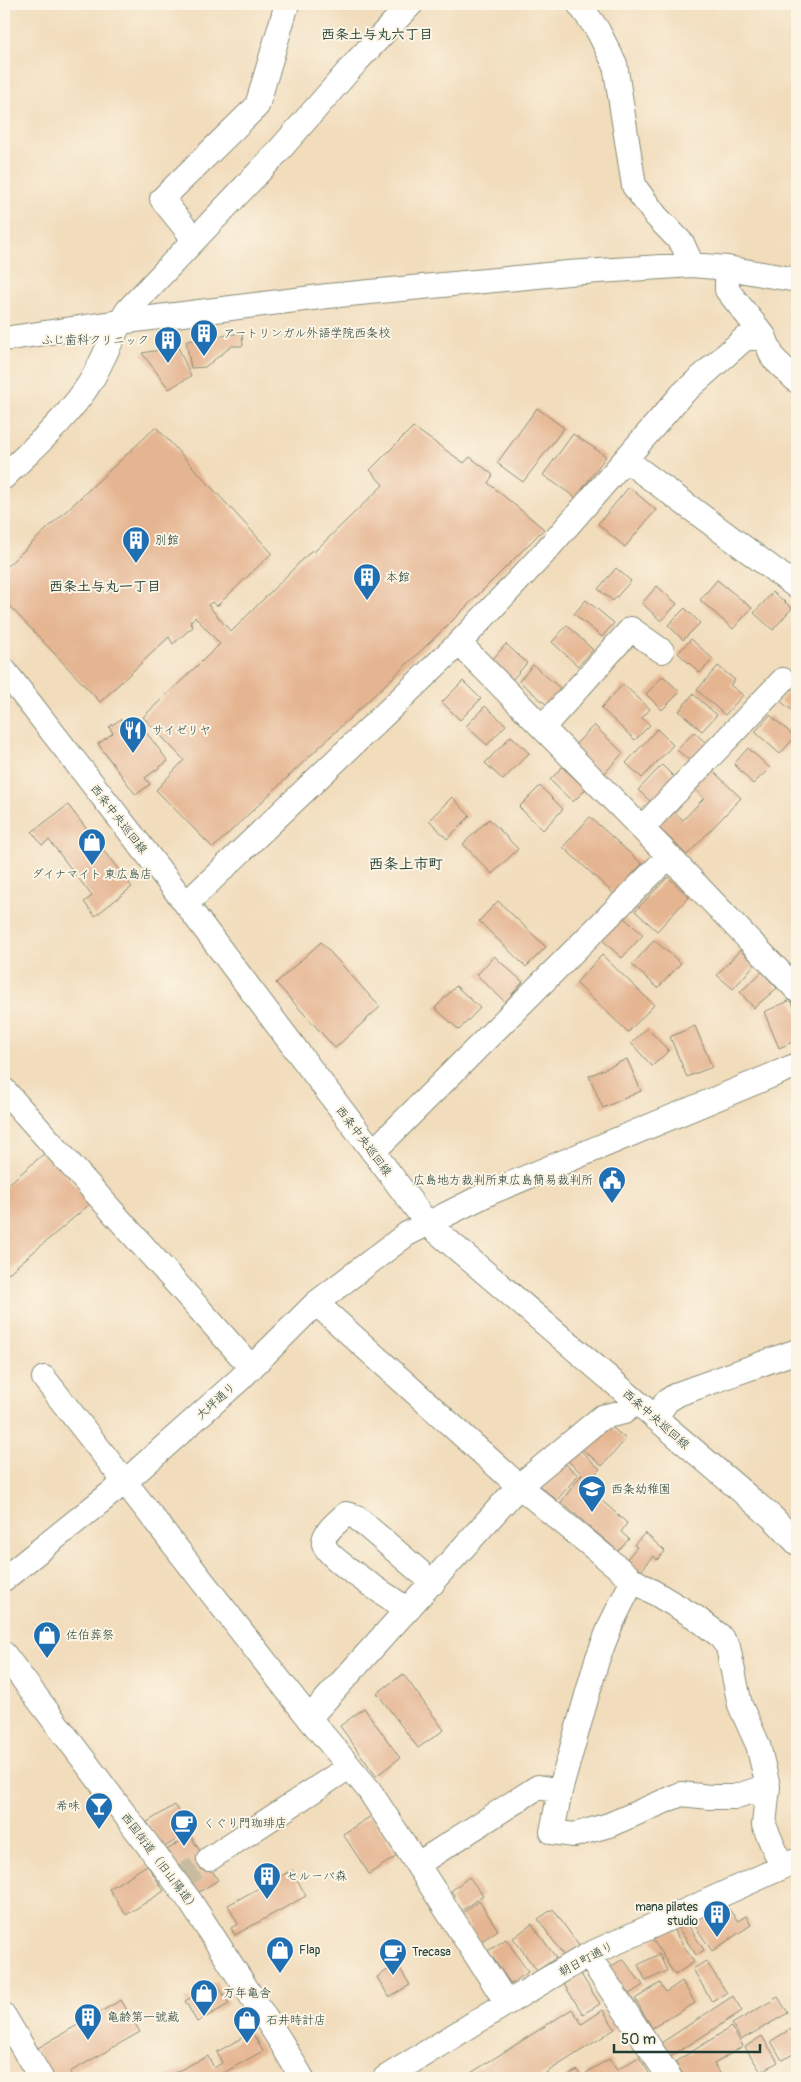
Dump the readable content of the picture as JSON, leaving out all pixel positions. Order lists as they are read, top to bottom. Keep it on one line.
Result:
{"streets":{"street":["西条中央巡回線","大坪通り","西国街道（旧山陽道）","朝日町通り"]},"crossings":[["西条中央巡回線","大坪通り"]],"districts":["西条土与丸六丁目","西条土与丸一丁目","西条上市町"],"places":{"building":["アートリンガル外語学院西条校","ふじ歯科クリニック","別館","本館","セルーバ森","mana pilates studio","亀齢第一號藏"],"restaurant":["サイゼリヤ"],"shop":["ダイナマイト 東広島店","佐伯葬祭","Flap","万年亀舎","石井時計店"],"public building":["広島地方裁判所東広島簡易裁判所"],"school or university":["西条幼稚園"],"bar":["希味"],"cafe":["くぐり門珈琲店","Trecasa"]},"scale_bar":"50 m"}
